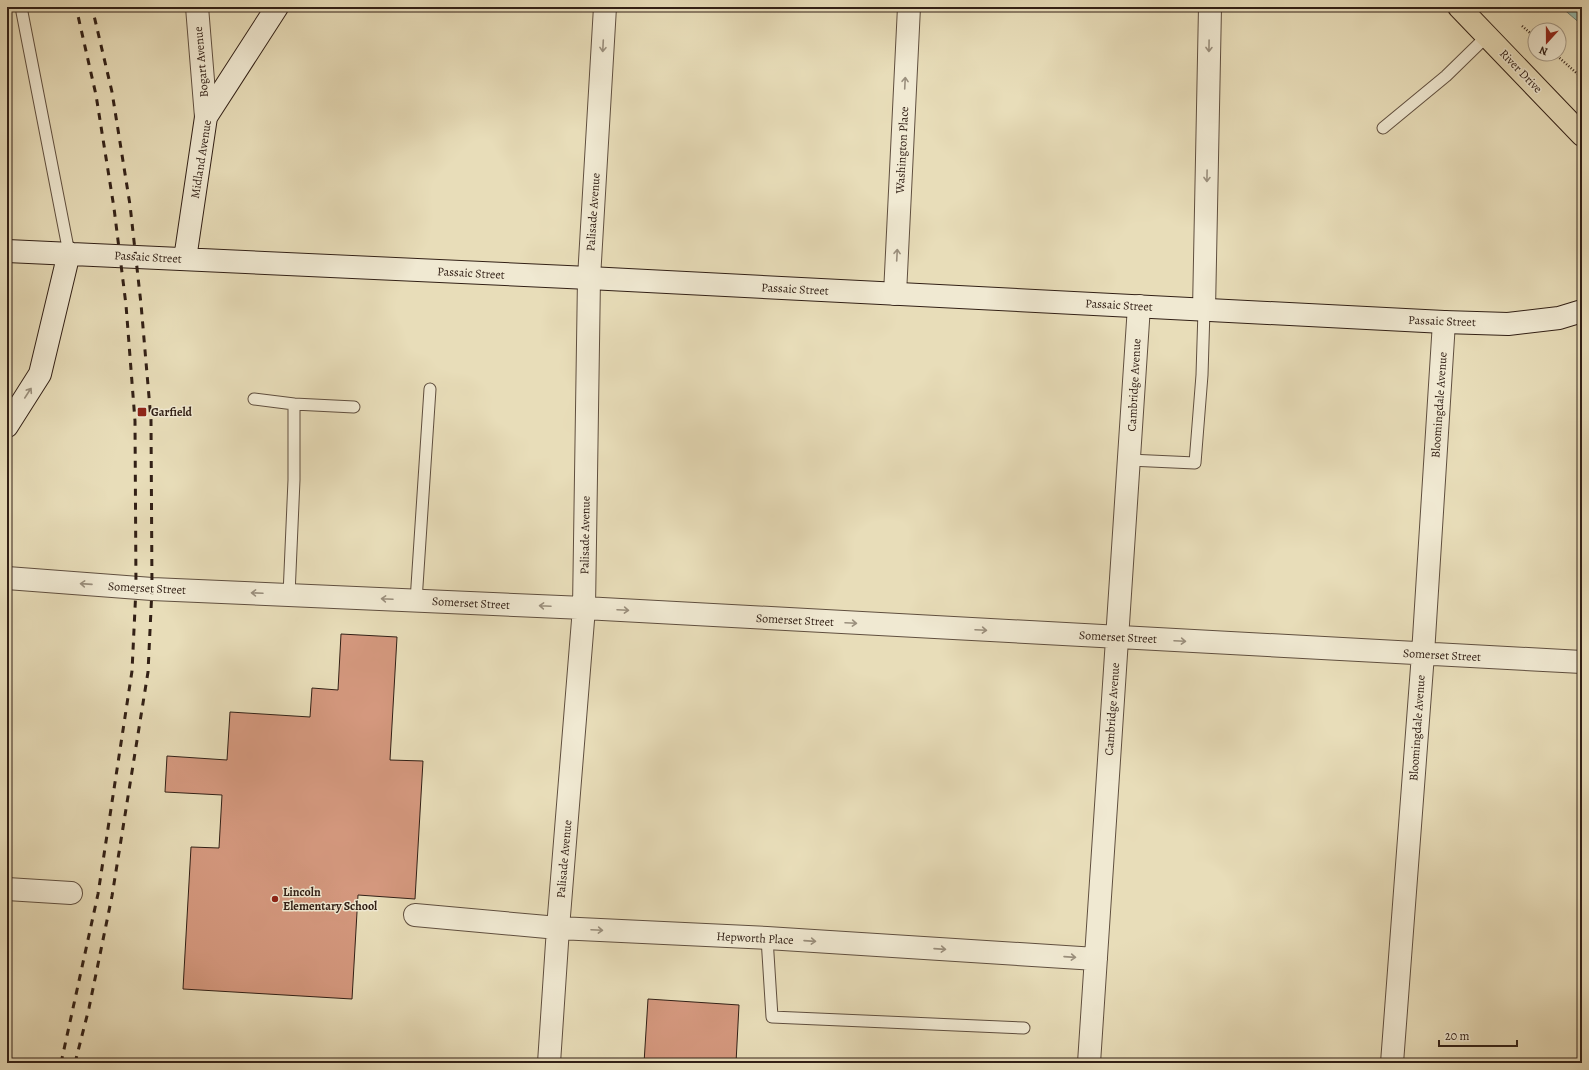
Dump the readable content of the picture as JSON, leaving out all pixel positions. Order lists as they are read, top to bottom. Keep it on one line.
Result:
{"streets":{"main road":["River Drive"],"street":["Bogart Avenue","Washington Place","Midland Avenue","Palisade Avenue","Passaic Street","Cambridge Avenue","Bloomingdale Avenue","Somerset Street","Hepworth Place"]},"crossings":[["Bogart Avenue","Midland Avenue"],["Washington Place","Passaic Street"],["Midland Avenue","Passaic Street"],["Palisade Avenue","Passaic Street"],["Palisade Avenue","Somerset Street"],["Palisade Avenue","Hepworth Place"],["Passaic Street","Cambridge Avenue"],["Passaic Street","Bloomingdale Avenue"],["Cambridge Avenue","Somerset Street"],["Cambridge Avenue","Hepworth Place"],["Bloomingdale Avenue","Somerset Street"]],"one_way":["Washington Place","Hepworth Place"],"places":{"transit":["Garfield"],"other":["Lincoln Elementary School"]},"scale_bar":"20 m","north":"bottom"}
